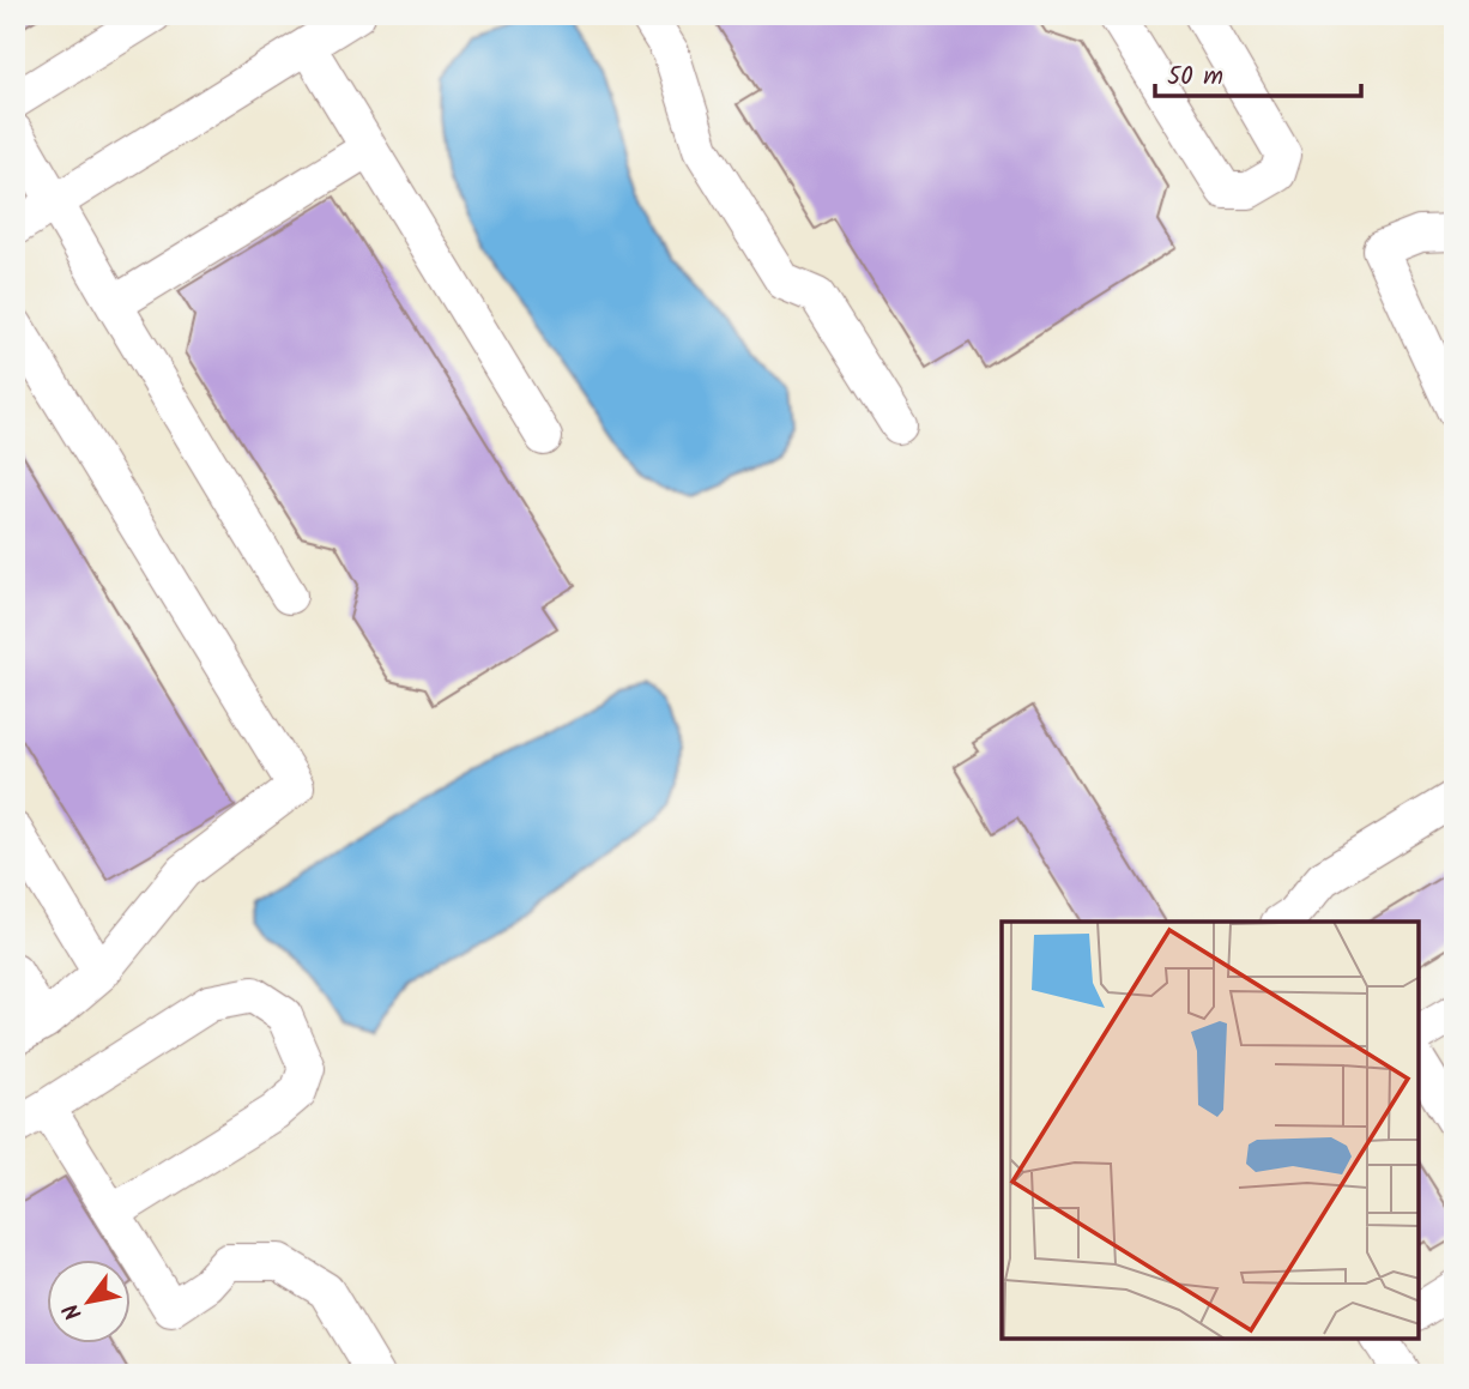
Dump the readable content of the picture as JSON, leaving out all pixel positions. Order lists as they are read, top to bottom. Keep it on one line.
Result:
{"scale_bar":"50 m","north":"bottom left"}
